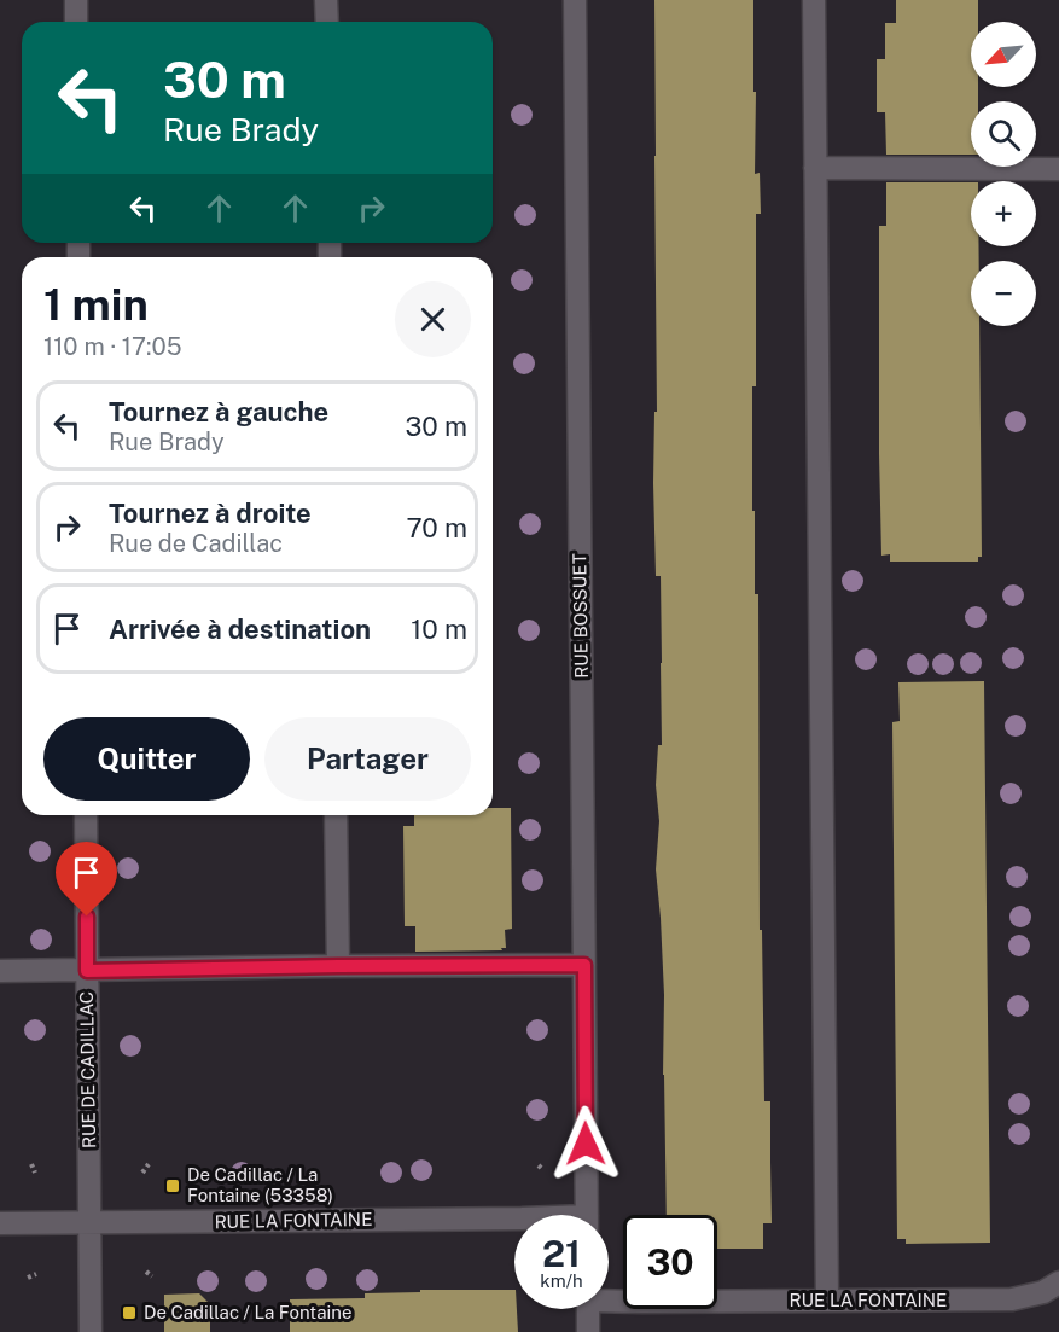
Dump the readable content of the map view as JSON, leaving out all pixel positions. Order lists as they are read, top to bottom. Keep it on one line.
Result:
{"streets":{"street":["RUE BOSSUET","RUE DE CADILLAC","RUE LA FONTAINE"]},"crossings":[["RUE DE CADILLAC","RUE LA FONTAINE"]],"places":{"transit":["De Cadillac / La Fontaine (53358)","De Cadillac / La Fontaine"]},"north":"bottom left","page":{"map_buttons":["+","−"],"turn":["30 m","Rue Brady"],"heading":["1 min","110 m · 17:05"],"list":[{"name":"Tournez à gauche","note":"Rue Brady","value":"30 m"},{"name":"Tournez à droite","note":"Rue de Cadillac","value":"70 m"},{"name":"Arrivée à destination","value":"10 m"}],"buttons":["Quitter","Partager"],"speed":"21 km/h","limit":"30"}}
